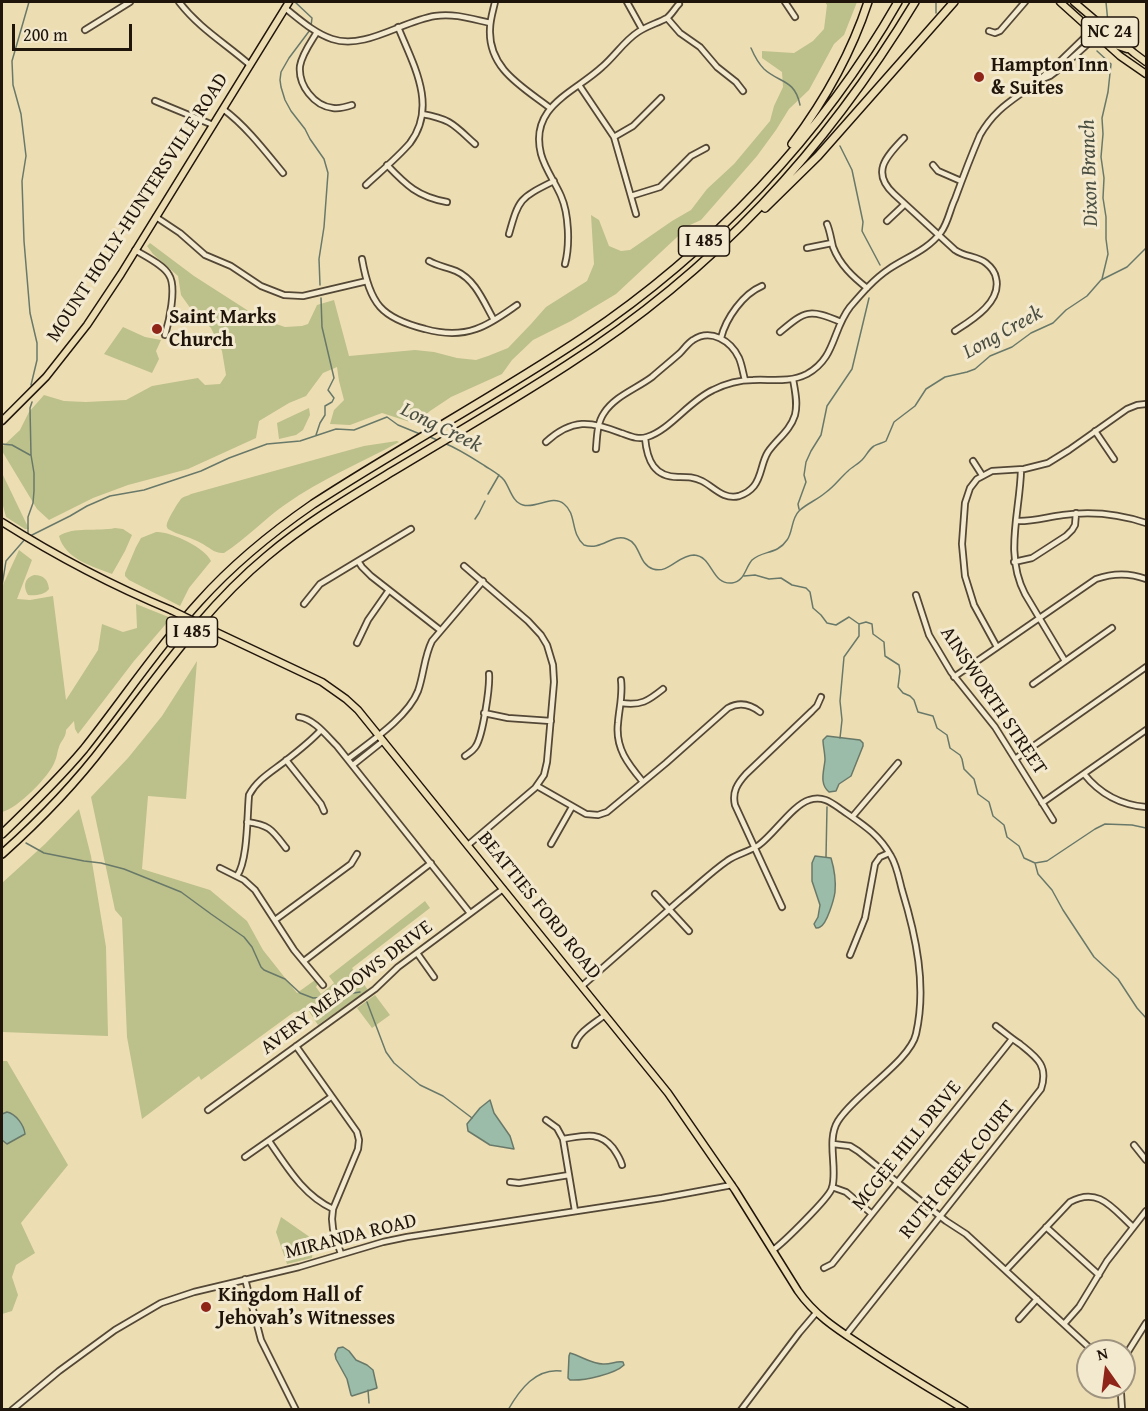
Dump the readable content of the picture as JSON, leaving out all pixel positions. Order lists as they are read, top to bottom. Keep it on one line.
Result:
{"streets":{"highway":["I 485"],"main road":["NC 24","MOUNT HOLLY-HUNTERSVILLE ROAD","BEATTIES FORD ROAD"],"street":["AINSWORTH STREET","AVERY MEADOWS DRIVE","MCGEE HILL DRIVE","RUTH CREEK COURT","MIRANDA ROAD"]},"crossings":[["BEATTIES FORD ROAD","AVERY MEADOWS DRIVE"],["BEATTIES FORD ROAD","RUTH CREEK COURT"],["BEATTIES FORD ROAD","MIRANDA ROAD"],["MCGEE HILL DRIVE","RUTH CREEK COURT"]],"water":["Dixon Branch","Long Creek"],"places":["Hampton Inn & Suites","Saint Marks Church","Kingdom Hall of Jehovah’s Witnesses"],"scale_bar":"200 m","north":"top"}
